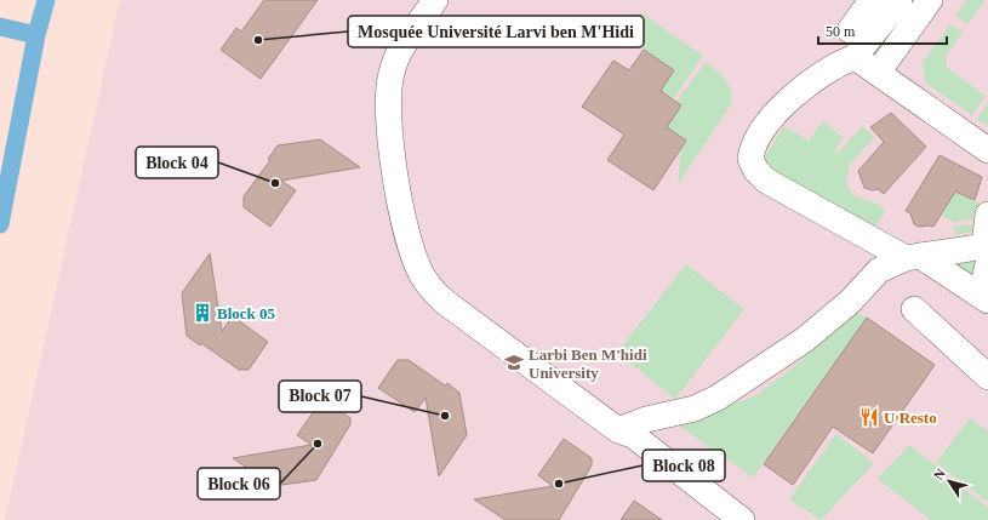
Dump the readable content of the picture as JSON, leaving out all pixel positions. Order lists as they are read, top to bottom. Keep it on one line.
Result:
{"places":{"other":["Mosquée Université Larvi ben M'Hidi","Block 04","Block 07","Block 06","Block 08"],"building":["Block 05"],"school or university":["Larbi Ben M'hidi University"],"restaurant":["U Resto"]},"scale_bar":"50 m","north":"top left"}
